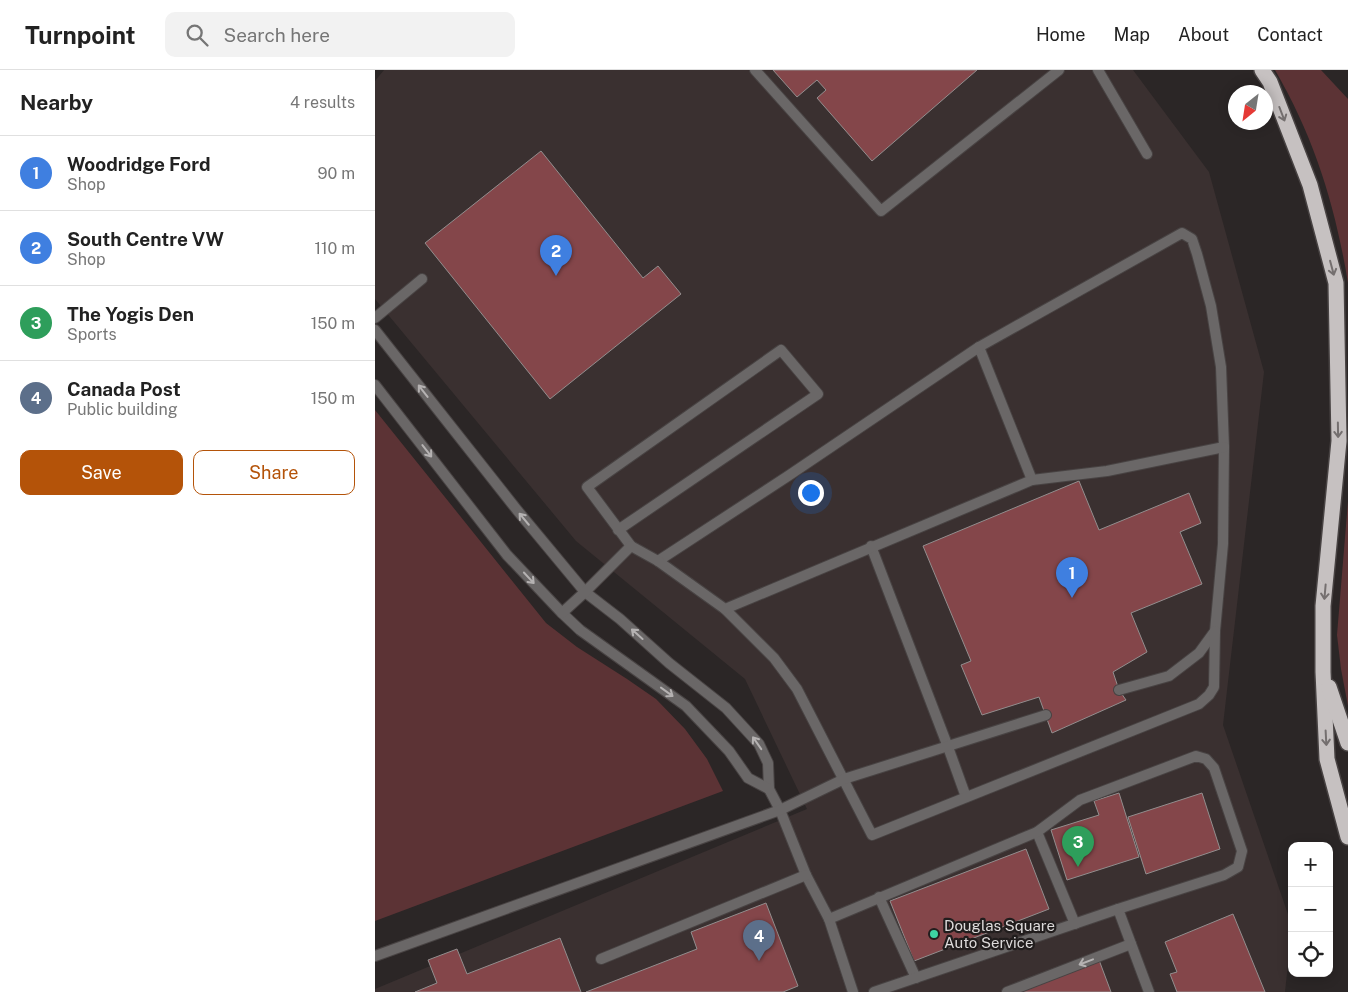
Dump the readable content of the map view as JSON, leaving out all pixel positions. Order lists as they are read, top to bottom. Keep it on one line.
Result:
{"places":["Douglas Square Auto Service"],"north":"bottom left","page":{"header":"Turnpoint","search":"Search here","nav":["Home","Map","About","Contact"],"heading":["Nearby","4 results"],"list":[{"mark":"1","name":"Woodridge Ford","note":"Shop","value":"90 m"},{"mark":"2","name":"South Centre VW","note":"Shop","value":"110 m"},{"mark":"3","name":"The Yogis Den","note":"Sports","value":"150 m"},{"mark":"4","name":"Canada Post","note":"Public building","value":"150 m"}],"pins":["2","1","3","4"],"buttons":["Save","Share"],"map_buttons":["+","−"]}}
